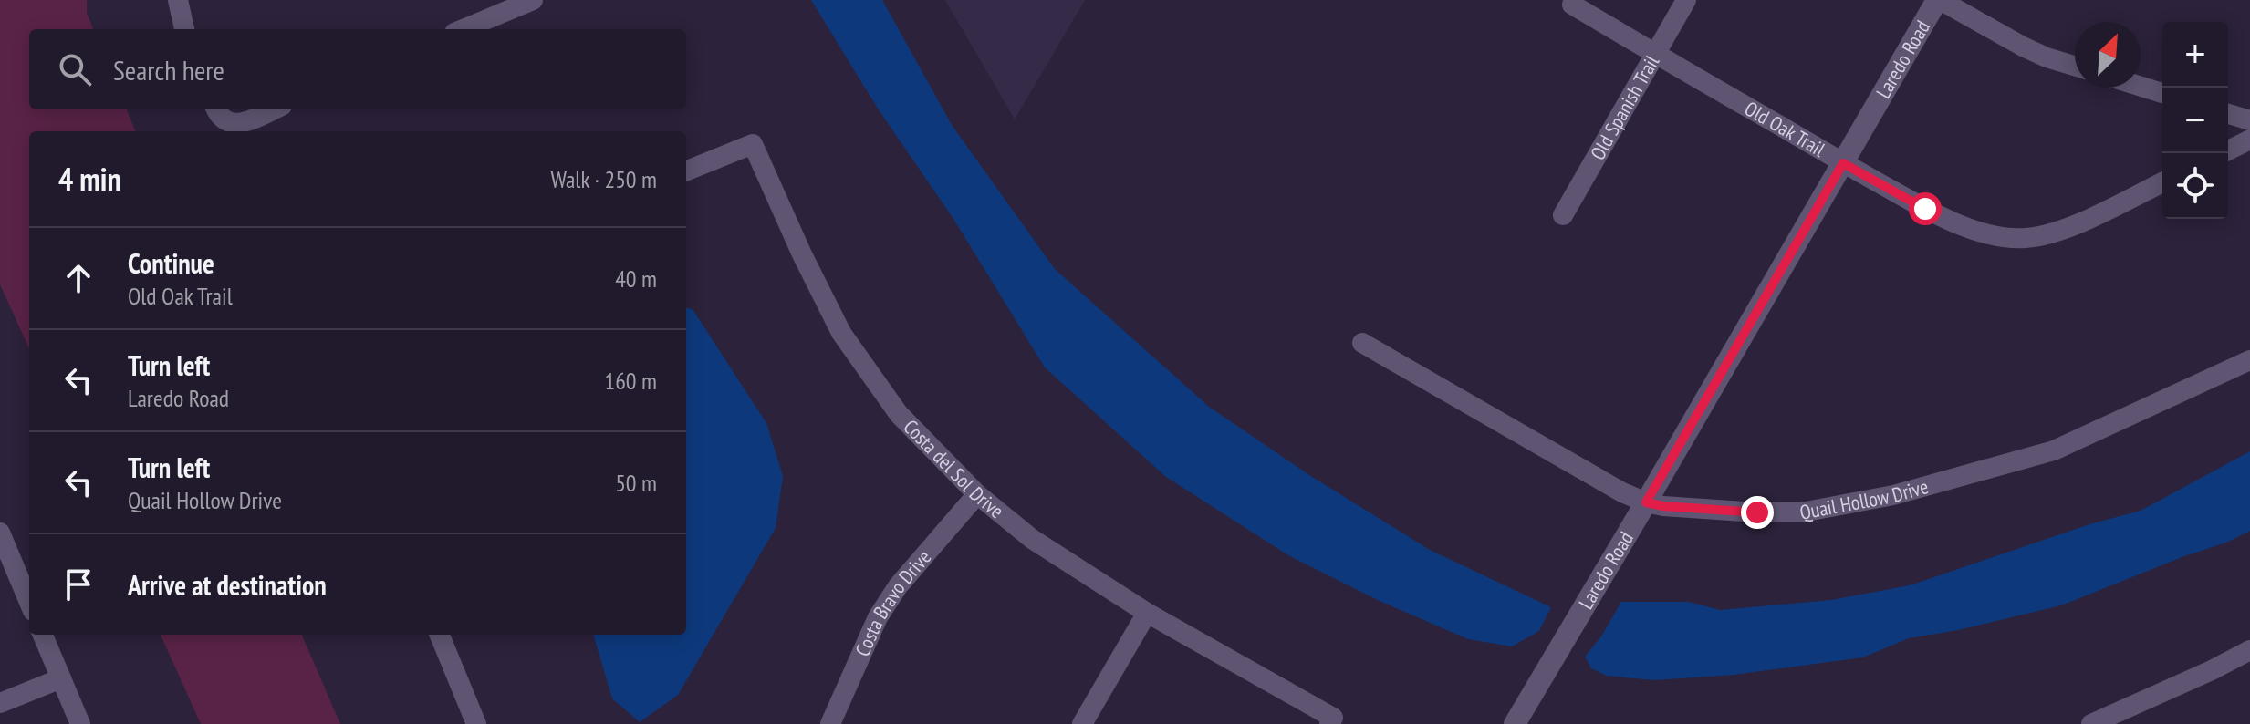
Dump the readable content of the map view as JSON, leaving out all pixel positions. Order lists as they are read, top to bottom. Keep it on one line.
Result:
{"streets":{"street":["Laredo Road","Old Spanish Trail","Old Oak Trail","Costa del Sol Drive","Quail Hollow Drive","Costa Bravo Drive"]},"crossings":[["Laredo Road","Old Oak Trail"],["Laredo Road","Quail Hollow Drive"],["Old Spanish Trail","Old Oak Trail"],["Costa del Sol Drive","Costa Bravo Drive"]],"north":"top right","page":{"map_buttons":["+","−"],"search":"Search here","heading":["4 min","Walk · 250 m"],"list":[["Continue","Old Oak Trail","40 m"],["Turn left","Laredo Road","160 m"],["Turn left","Quail Hollow Drive","50 m"],"Arrive at destination"]}}
